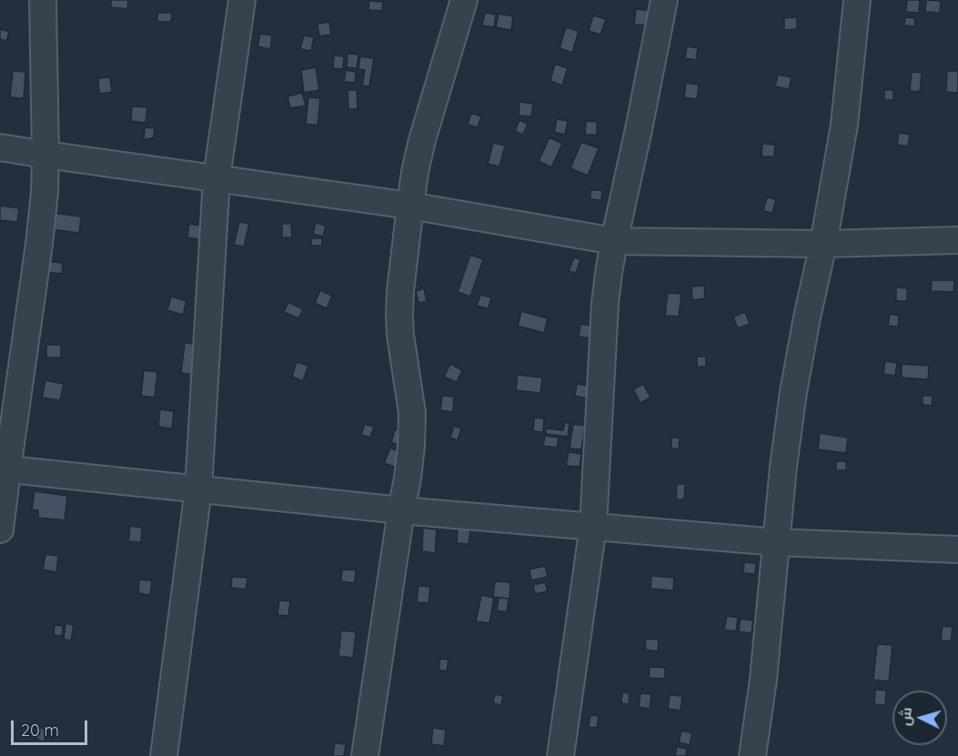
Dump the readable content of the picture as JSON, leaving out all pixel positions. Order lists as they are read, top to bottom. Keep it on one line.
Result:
{"scale_bar":"20 m","north":"left"}
